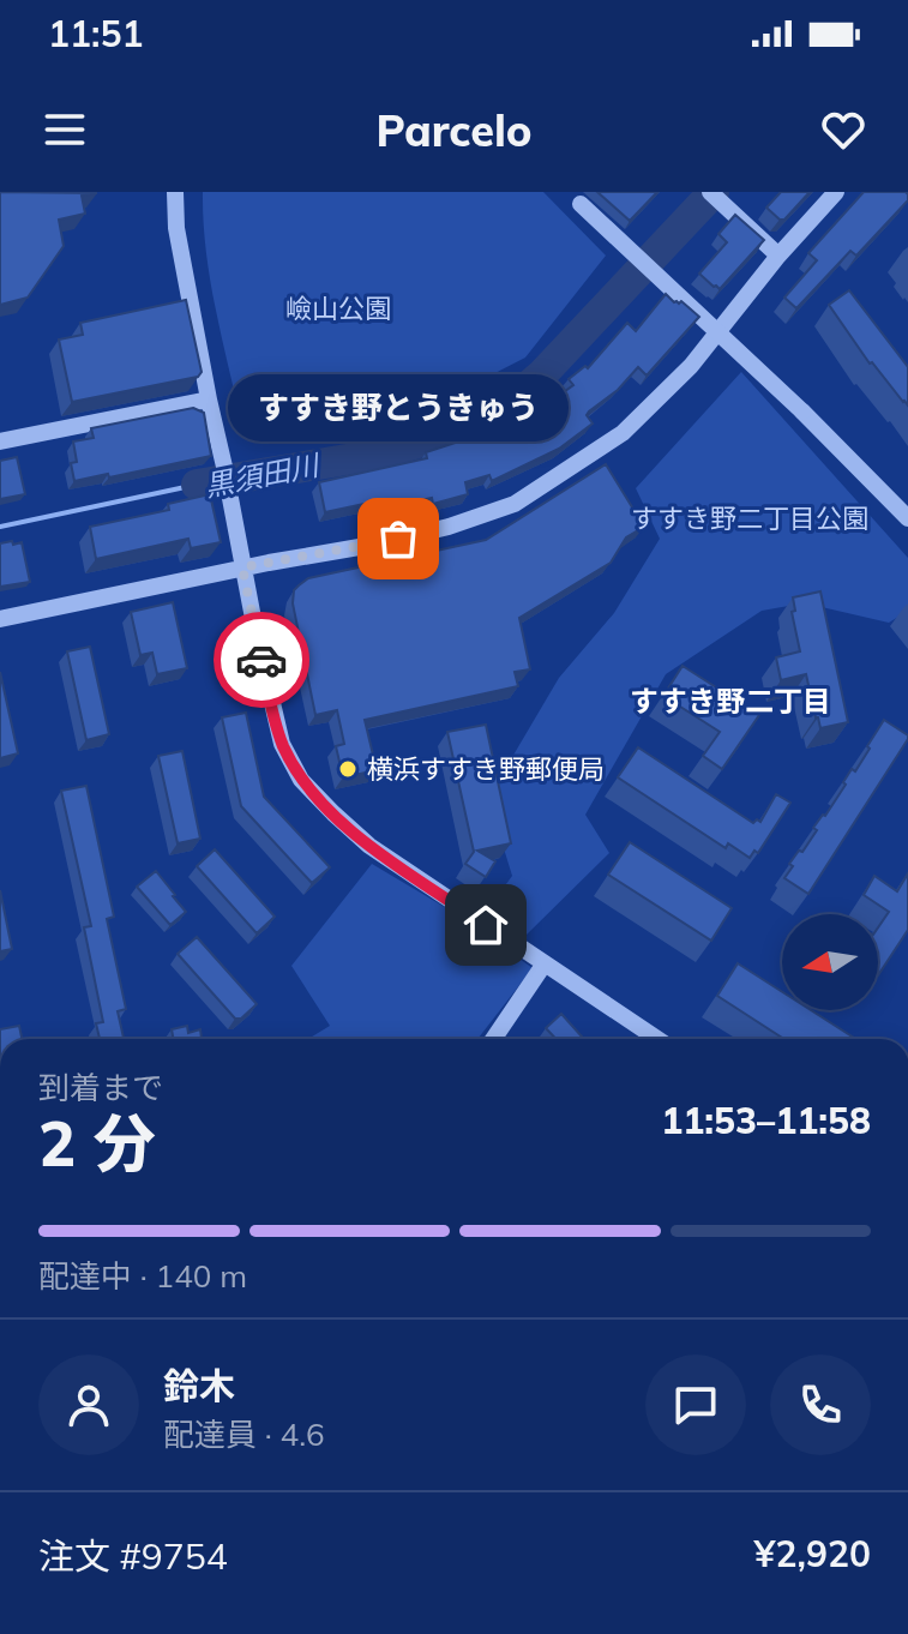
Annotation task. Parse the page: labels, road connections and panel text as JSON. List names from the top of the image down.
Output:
{
  "districts": ["すすき野二丁目"],
  "water": ["黒須田川"],
  "parks": ["嶮山公園", "すすき野二丁目公園"],
  "places": ["すすき野とうきゅう", "横浜すすき野郵便局"],
  "north": "left",
  "page": {
    "status": "11:51",
    "header": "Parcelo",
    "bubble": "すすき野とうきゅう",
    "heading": ["2 分", "到着まで", "11:53–11:58"],
    "panel": [
      "鈴木",
      "配達員 · 4.6",
      "注文 #9754",
      "¥2,920"
    ],
    "bar": "配達中 · 140 m"
  }
}
